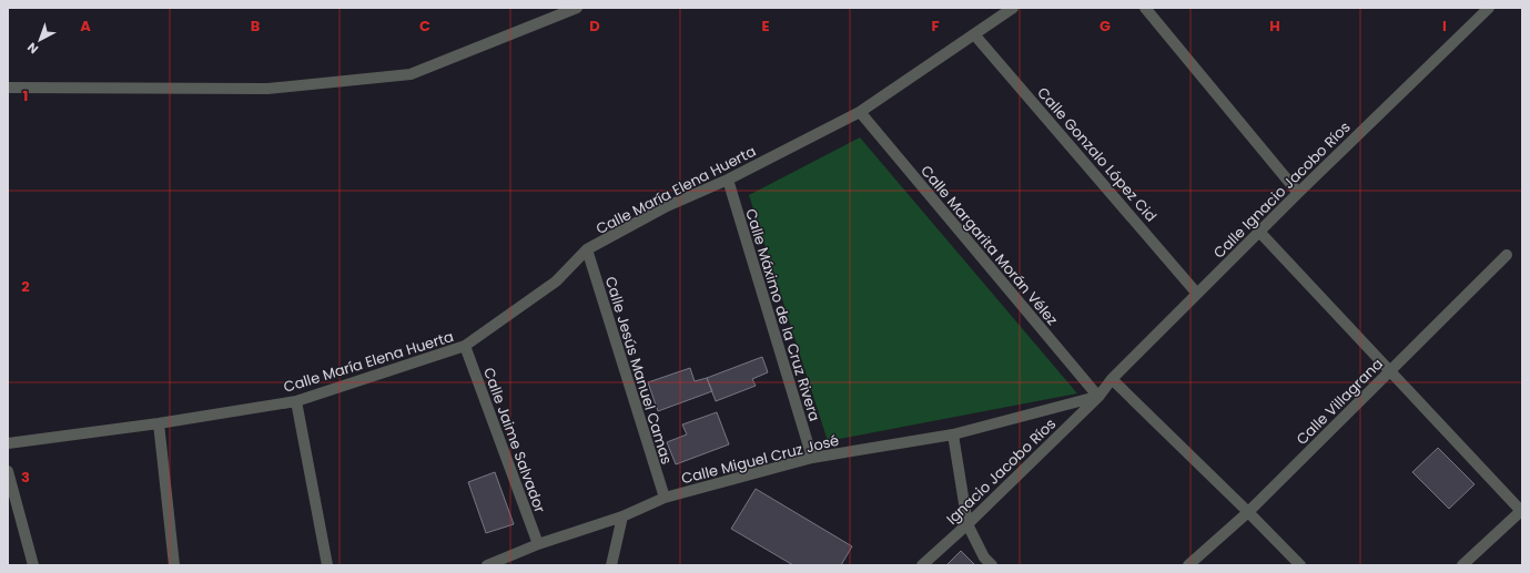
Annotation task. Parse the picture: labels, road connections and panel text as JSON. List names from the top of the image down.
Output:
{
  "streets": {
    "street": [
      "Calle Gonzalo López Cid",
      "Calle María Elena Huerta",
      "Calle Ignacio Jacobo Ríos",
      "Calle Margarita Morán Vélez",
      "Calle Máximo de la Cruz Rivera",
      "Calle Jesús Manuel Camas",
      "Calle Villagrana",
      "Calle Jaime Salvador",
      "Calle Miguel Cruz José",
      "Ignacio Jacobo Ríos"
    ]
  },
  "crossings": [
    ["Calle Gonzalo López Cid", "Calle María Elena Huerta"],
    ["Calle Gonzalo López Cid", "Calle Ignacio Jacobo Ríos"],
    ["Calle María Elena Huerta", "Calle Margarita Morán Vélez"],
    ["Calle María Elena Huerta", "Calle Máximo de la Cruz Rivera"],
    ["Calle María Elena Huerta", "Calle Jesús Manuel Camas"],
    ["Calle María Elena Huerta", "Calle Jaime Salvador"],
    ["Calle Ignacio Jacobo Ríos", "Calle Margarita Morán Vélez"],
    ["Calle Ignacio Jacobo Ríos", "Calle Miguel Cruz José"],
    ["Calle Ignacio Jacobo Ríos", "Ignacio Jacobo Ríos"],
    ["Calle Margarita Morán Vélez", "Calle Miguel Cruz José"],
    ["Calle Margarita Morán Vélez", "Ignacio Jacobo Ríos"],
    ["Calle Máximo de la Cruz Rivera", "Calle Miguel Cruz José"],
    ["Calle Jesús Manuel Camas", "Calle Miguel Cruz José"],
    ["Calle Jaime Salvador", "Calle Miguel Cruz José"],
    ["Calle Miguel Cruz José", "Ignacio Jacobo Ríos"]
  ],
  "north": "bottom left",
  "grid": {
    "columns": [
      "A",
      "B",
      "C",
      "D",
      "E",
      "F",
      "G",
      "H",
      "I"
    ],
    "rows": ["1", "2", "3"]
  }
}
